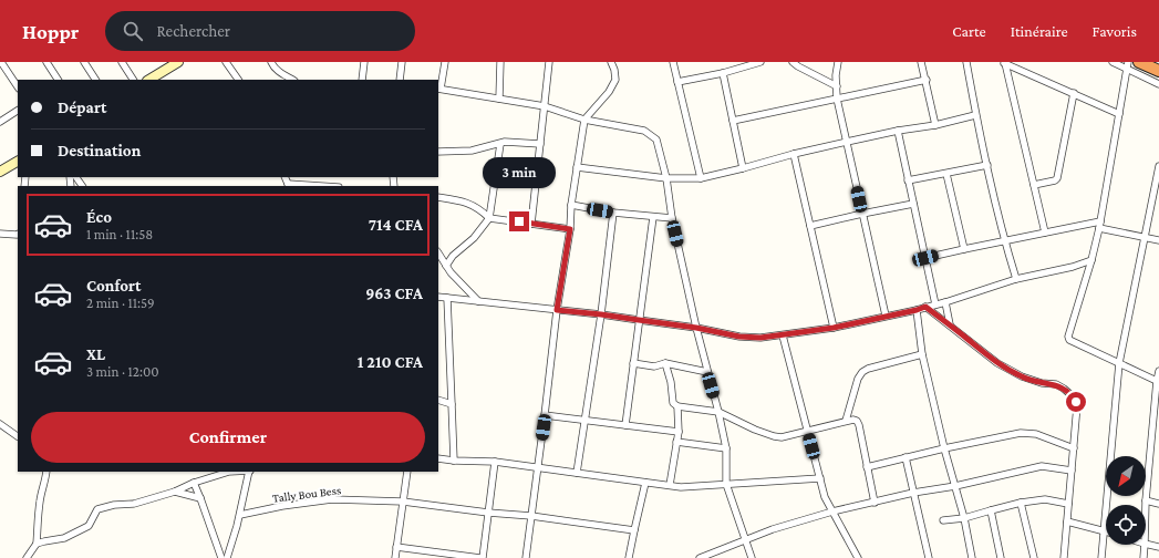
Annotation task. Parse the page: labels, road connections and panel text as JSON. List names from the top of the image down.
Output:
{
  "streets": {
    "street": ["Tally Bou Bess"]
  },
  "north": "bottom left",
  "page": {
    "header": "Hoppr",
    "search": "Rechercher",
    "nav": ["Carte", "Itinéraire", "Favoris"],
    "banner": ["Départ", "Destination"],
    "bubble": "3 min",
    "list": [
      {
        "name": "Éco",
        "note": "1 min · 11:58",
        "value": "714 CFA"
      },
      {
        "name": "Confort",
        "note": "2 min · 11:59",
        "value": "963 CFA"
      },
      {
        "name": "XL",
        "note": "3 min · 12:00",
        "value": "1 210 CFA"
      }
    ],
    "buttons": "Confirmer"
  }
}
